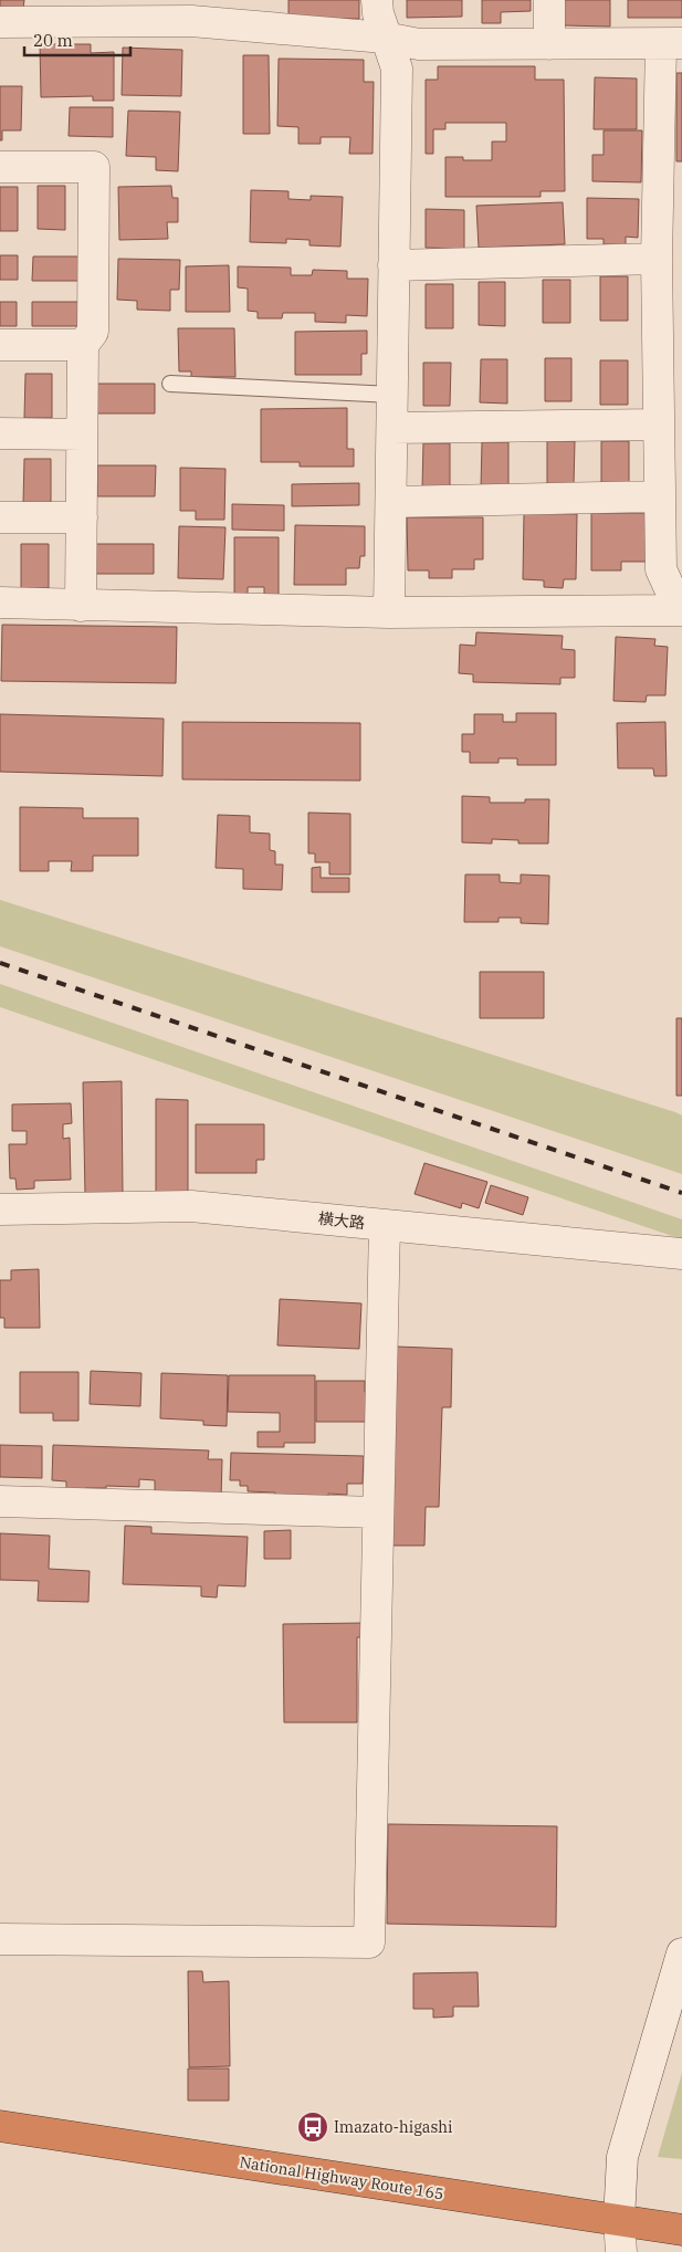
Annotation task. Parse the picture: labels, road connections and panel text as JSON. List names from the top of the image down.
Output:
{
  "streets": {
    "highway": ["National Highway Route 165"],
    "street": ["横大路"]
  },
  "places": {
    "bus stop": ["Imazato-higashi"]
  },
  "scale_bar": "20 m"
}
